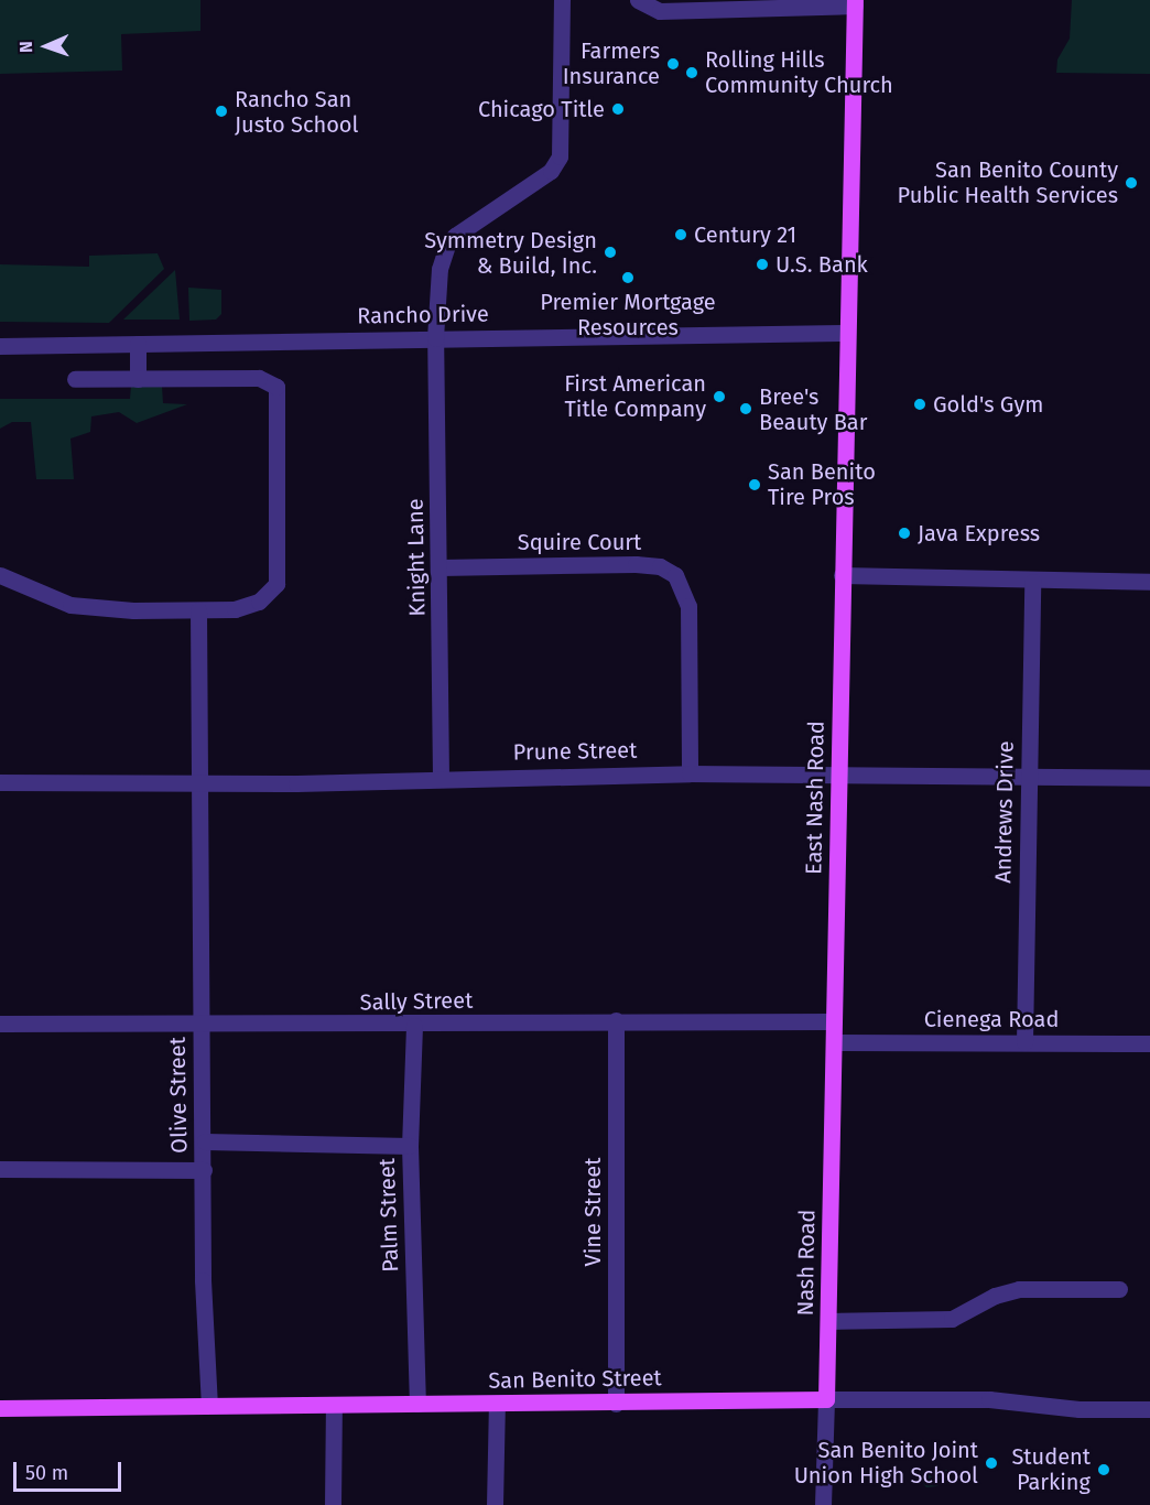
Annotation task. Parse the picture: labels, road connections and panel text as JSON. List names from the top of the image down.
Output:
{
  "streets": {
    "main road": ["East Nash Road", "Nash Road", "San Benito Street"],
    "street": [
      "Rancho Drive",
      "Squire Court",
      "Knight Lane",
      "Prune Street",
      "Andrews Drive",
      "Sally Street",
      "Cienega Road",
      "Olive Street",
      "Vine Street",
      "Palm Street"
    ]
  },
  "crossings": [
    ["Rancho Drive", "Knight Lane"],
    ["Rancho Drive", "East Nash Road"],
    ["Squire Court", "Knight Lane"],
    ["Squire Court", "Prune Street"],
    ["Knight Lane", "Prune Street"],
    ["Prune Street", "East Nash Road"],
    ["Prune Street", "Andrews Drive"],
    ["Prune Street", "Olive Street"],
    ["East Nash Road", "Sally Street"],
    ["East Nash Road", "Nash Road"],
    ["Andrews Drive", "Cienega Road"],
    ["Sally Street", "Olive Street"],
    ["Sally Street", "Vine Street"],
    ["Sally Street", "Palm Street"],
    ["Sally Street", "Nash Road"],
    ["Cienega Road", "Nash Road"],
    ["Olive Street", "San Benito Street"],
    ["Vine Street", "San Benito Street"],
    ["Palm Street", "San Benito Street"],
    ["Nash Road", "San Benito Street"]
  ],
  "places": [
    "Farmers Insurance",
    "Rolling Hills Community Church",
    "Chicago Title",
    "Rancho San Justo School",
    "San Benito County Public Health Services",
    "Century 21",
    "Symmetry Design & Build, Inc.",
    "U.S. Bank",
    "Premier Mortgage Resources",
    "First American Title Company",
    "Gold's Gym",
    "Bree's Beauty Bar",
    "San Benito Tire Pros",
    "Java Express",
    "San Benito Joint Union High School",
    "Student Parking"
  ],
  "scale_bar": "50 m",
  "north": "left"
}
